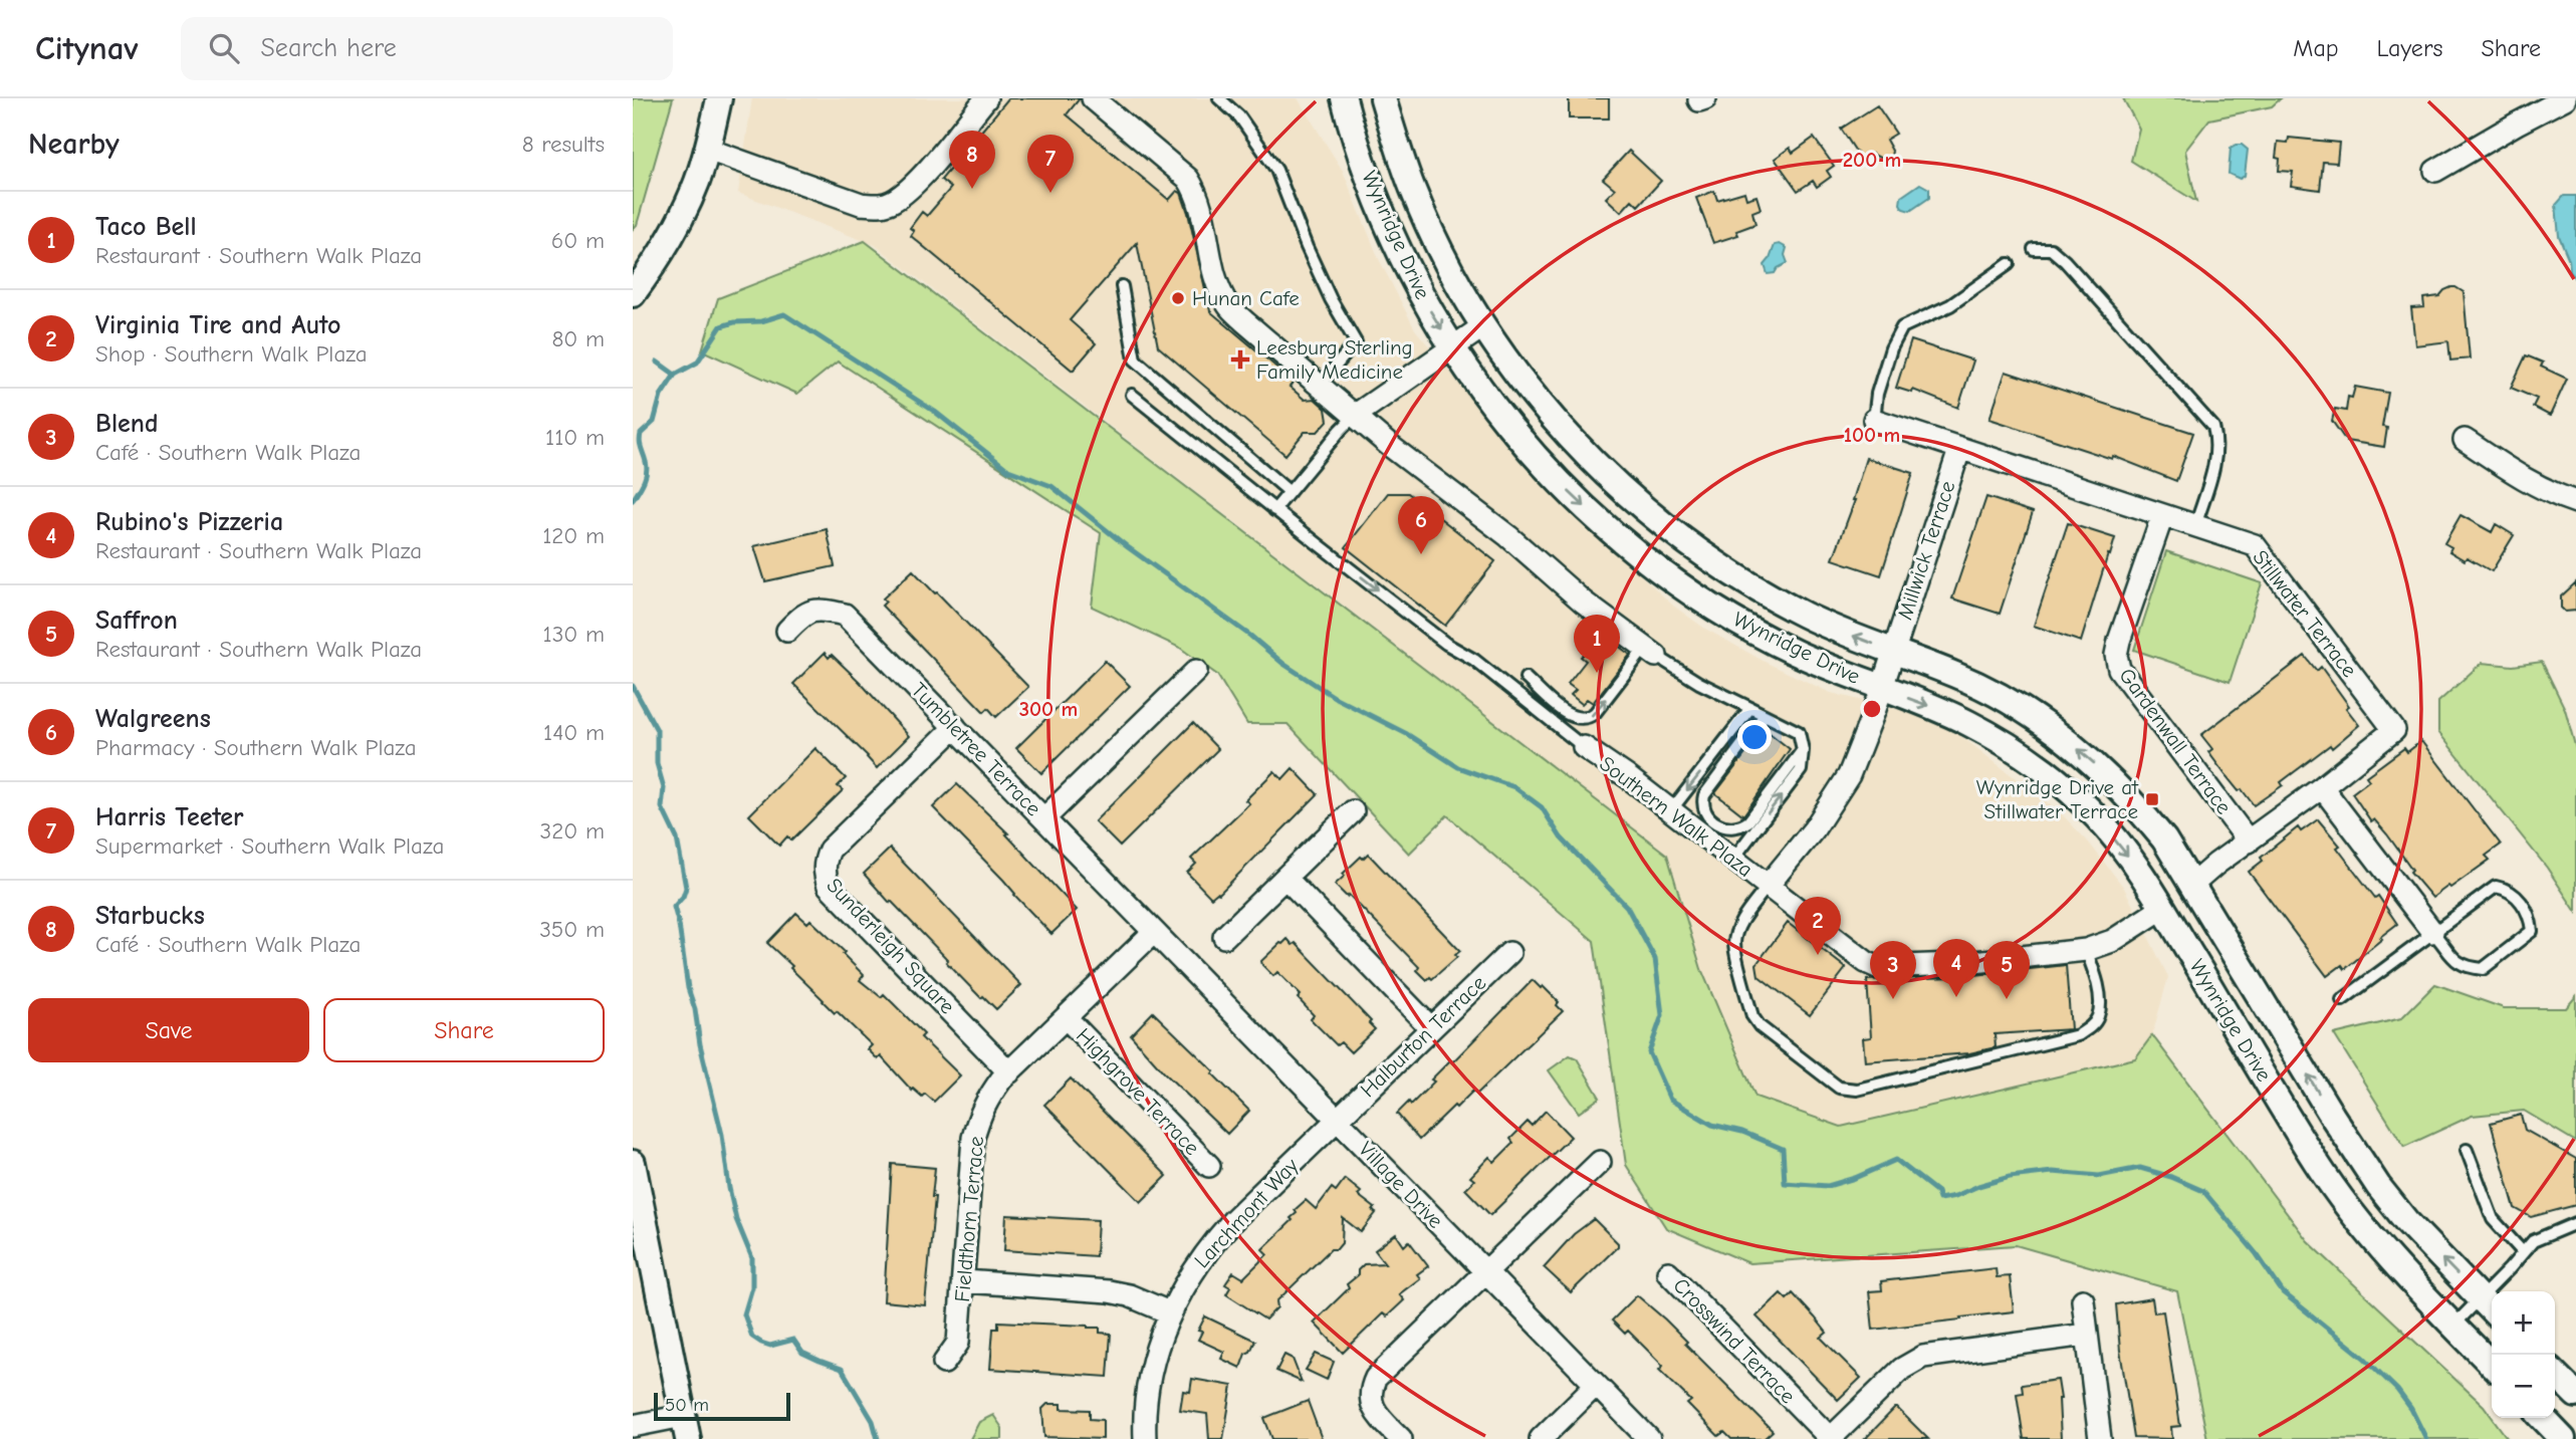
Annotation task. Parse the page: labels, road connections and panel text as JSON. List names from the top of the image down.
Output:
{
  "streets": {
    "street": [
      "Wynridge Drive",
      "Millwick Terrace",
      "Stillwater Terrace",
      "Gardenwall Terrace",
      "Tumbletree Terrace",
      "Southern Walk Plaza",
      "Sunderleigh Square",
      "Halburton Terrace",
      "Highgrove Terrace",
      "Village Drive",
      "Larchmont Way",
      "Fieldthorn Terrace",
      "Crosswind Terrace"
    ]
  },
  "crossings": [
    ["Wynridge Drive", "Millwick Terrace"],
    ["Wynridge Drive", "Stillwater Terrace"],
    ["Wynridge Drive", "Southern Walk Plaza"],
    ["Millwick Terrace", "Stillwater Terrace"],
    ["Millwick Terrace", "Southern Walk Plaza"],
    ["Stillwater Terrace", "Gardenwall Terrace"],
    ["Tumbletree Terrace", "Sunderleigh Square"],
    ["Tumbletree Terrace", "Village Drive"],
    ["Tumbletree Terrace", "Fieldthorn Terrace"],
    ["Sunderleigh Square", "Fieldthorn Terrace"],
    ["Halburton Terrace", "Village Drive"],
    ["Halburton Terrace", "Larchmont Way"],
    ["Highgrove Terrace", "Fieldthorn Terrace"],
    ["Village Drive", "Larchmont Way"],
    ["Village Drive", "Fieldthorn Terrace"]
  ],
  "places": {
    "other": ["Hunan Cafe"],
    "health": ["Leesburg Sterling Family Medicine"],
    "transit": ["Wynridge Drive at Stillwater Terrace"]
  },
  "scale_bar": "50 m",
  "page": {
    "header": "Citynav",
    "search": "Search here",
    "nav": ["Map", "Layers", "Share"],
    "heading": ["Nearby", "8 results"],
    "pins": [
      "8",
      "7",
      "6",
      "1",
      "2",
      "4",
      "3",
      "5"
    ],
    "list": [
      {
        "mark": "1",
        "name": "Taco Bell",
        "note": "Restaurant · Southern Walk Plaza",
        "value": "60 m"
      },
      {
        "mark": "2",
        "name": "Virginia Tire and Auto",
        "note": "Shop · Southern Walk Plaza",
        "value": "80 m"
      },
      {
        "mark": "3",
        "name": "Blend",
        "note": "Café · Southern Walk Plaza",
        "value": "110 m"
      },
      {
        "mark": "4",
        "name": "Rubino's Pizzeria",
        "note": "Restaurant · Southern Walk Plaza",
        "value": "120 m"
      },
      {
        "mark": "5",
        "name": "Saffron",
        "note": "Restaurant · Southern Walk Plaza",
        "value": "130 m"
      },
      {
        "mark": "6",
        "name": "Walgreens",
        "note": "Pharmacy · Southern Walk Plaza",
        "value": "140 m"
      },
      {
        "mark": "7",
        "name": "Harris Teeter",
        "note": "Supermarket · Southern Walk Plaza",
        "value": "320 m"
      },
      {
        "mark": "8",
        "name": "Starbucks",
        "note": "Café · Southern Walk Plaza",
        "value": "350 m"
      }
    ],
    "buttons": ["Save", "Share"],
    "map_buttons": ["+", "−"],
    "scale": "50 m"
  },
  "rings": ["200 m", "100 m", "300 m"]
}
